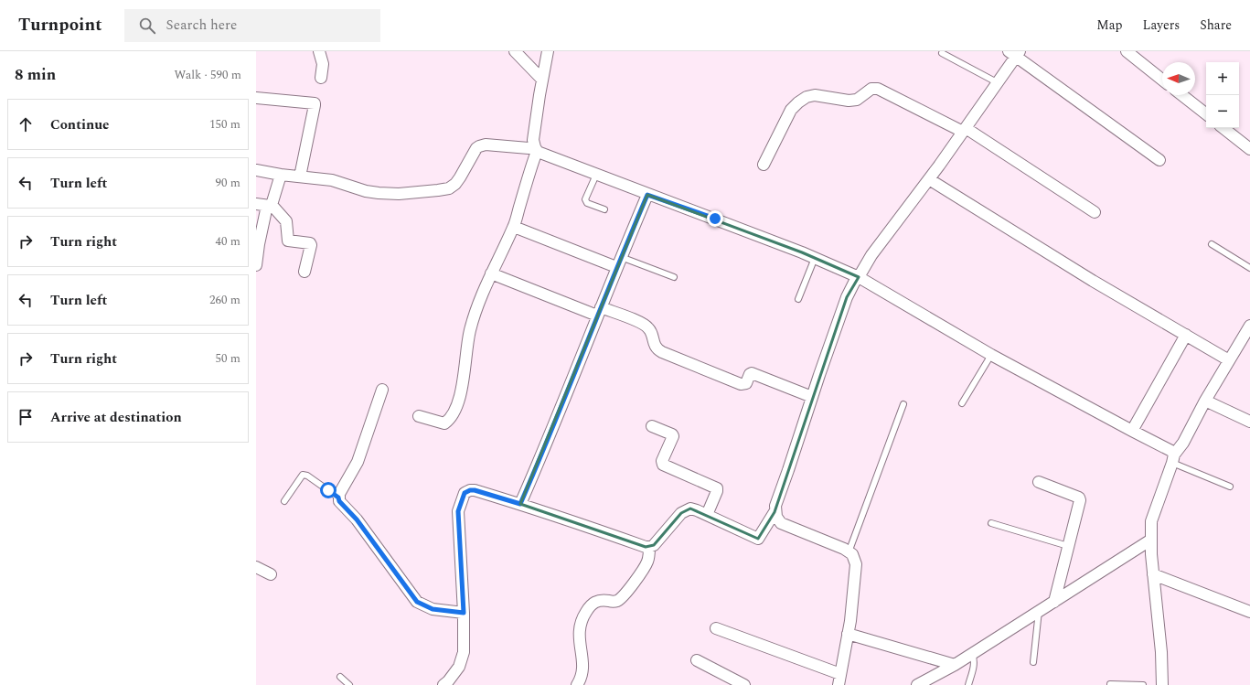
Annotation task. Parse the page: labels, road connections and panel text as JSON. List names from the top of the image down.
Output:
{
  "north": "left",
  "page": {
    "header": "Turnpoint",
    "search": "Search here",
    "nav": ["Map", "Layers", "Share"],
    "heading": ["8 min", "Walk · 590 m"],
    "map_buttons": ["+", "−"],
    "list": [
      ["Continue", "150 m"],
      ["Turn left", "90 m"],
      ["Turn right", "40 m"],
      ["Turn left", "260 m"],
      ["Turn right", "50 m"],
      "Arrive at destination"
    ]
  }
}
